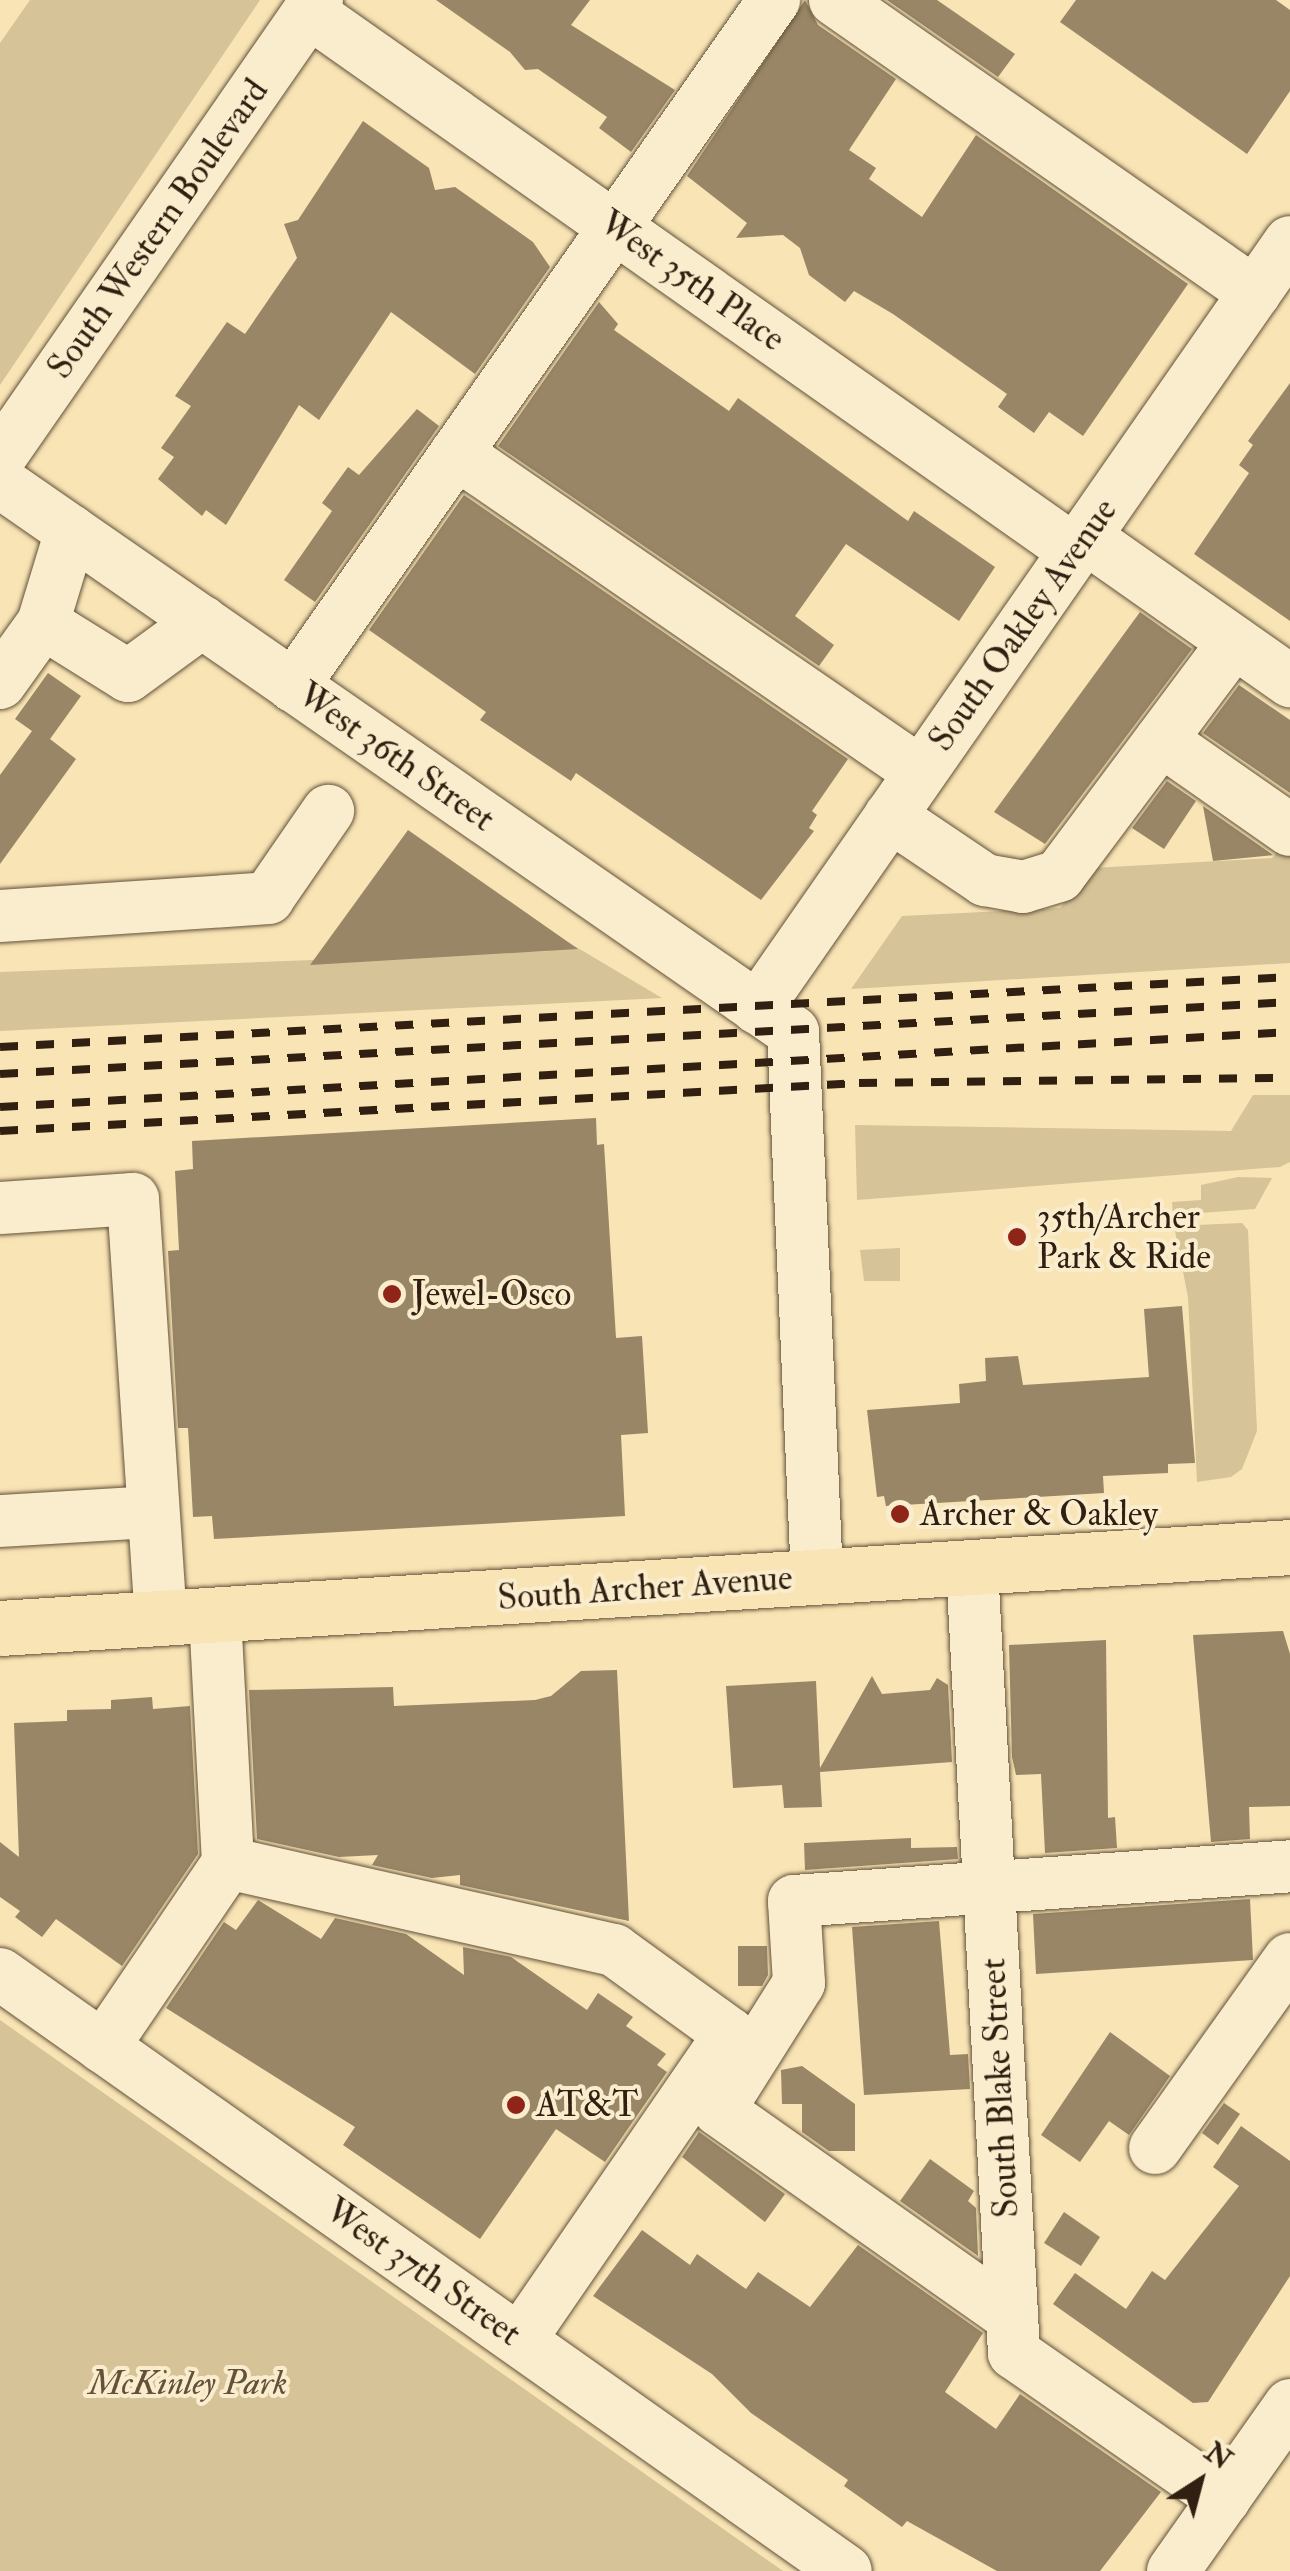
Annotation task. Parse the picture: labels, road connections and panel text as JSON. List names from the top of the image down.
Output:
{
  "streets": {
    "main road": ["South Archer Avenue"],
    "street": [
      "South Western Boulevard",
      "West 35th Place",
      "South Oakley Avenue",
      "West 36th Street",
      "South Blake Street",
      "West 37th Street"
    ]
  },
  "crossings": [
    ["South Western Boulevard", "West 35th Place"],
    ["West 35th Place", "South Oakley Avenue"],
    ["South Oakley Avenue", "West 36th Street"],
    ["South Archer Avenue", "South Blake Street"]
  ],
  "parks": ["McKinley Park"],
  "places": [
    "35th/Archer Park & Ride",
    "Jewel-Osco",
    "Archer & Oakley",
    "AT&T"
  ],
  "north": "top right"
}
